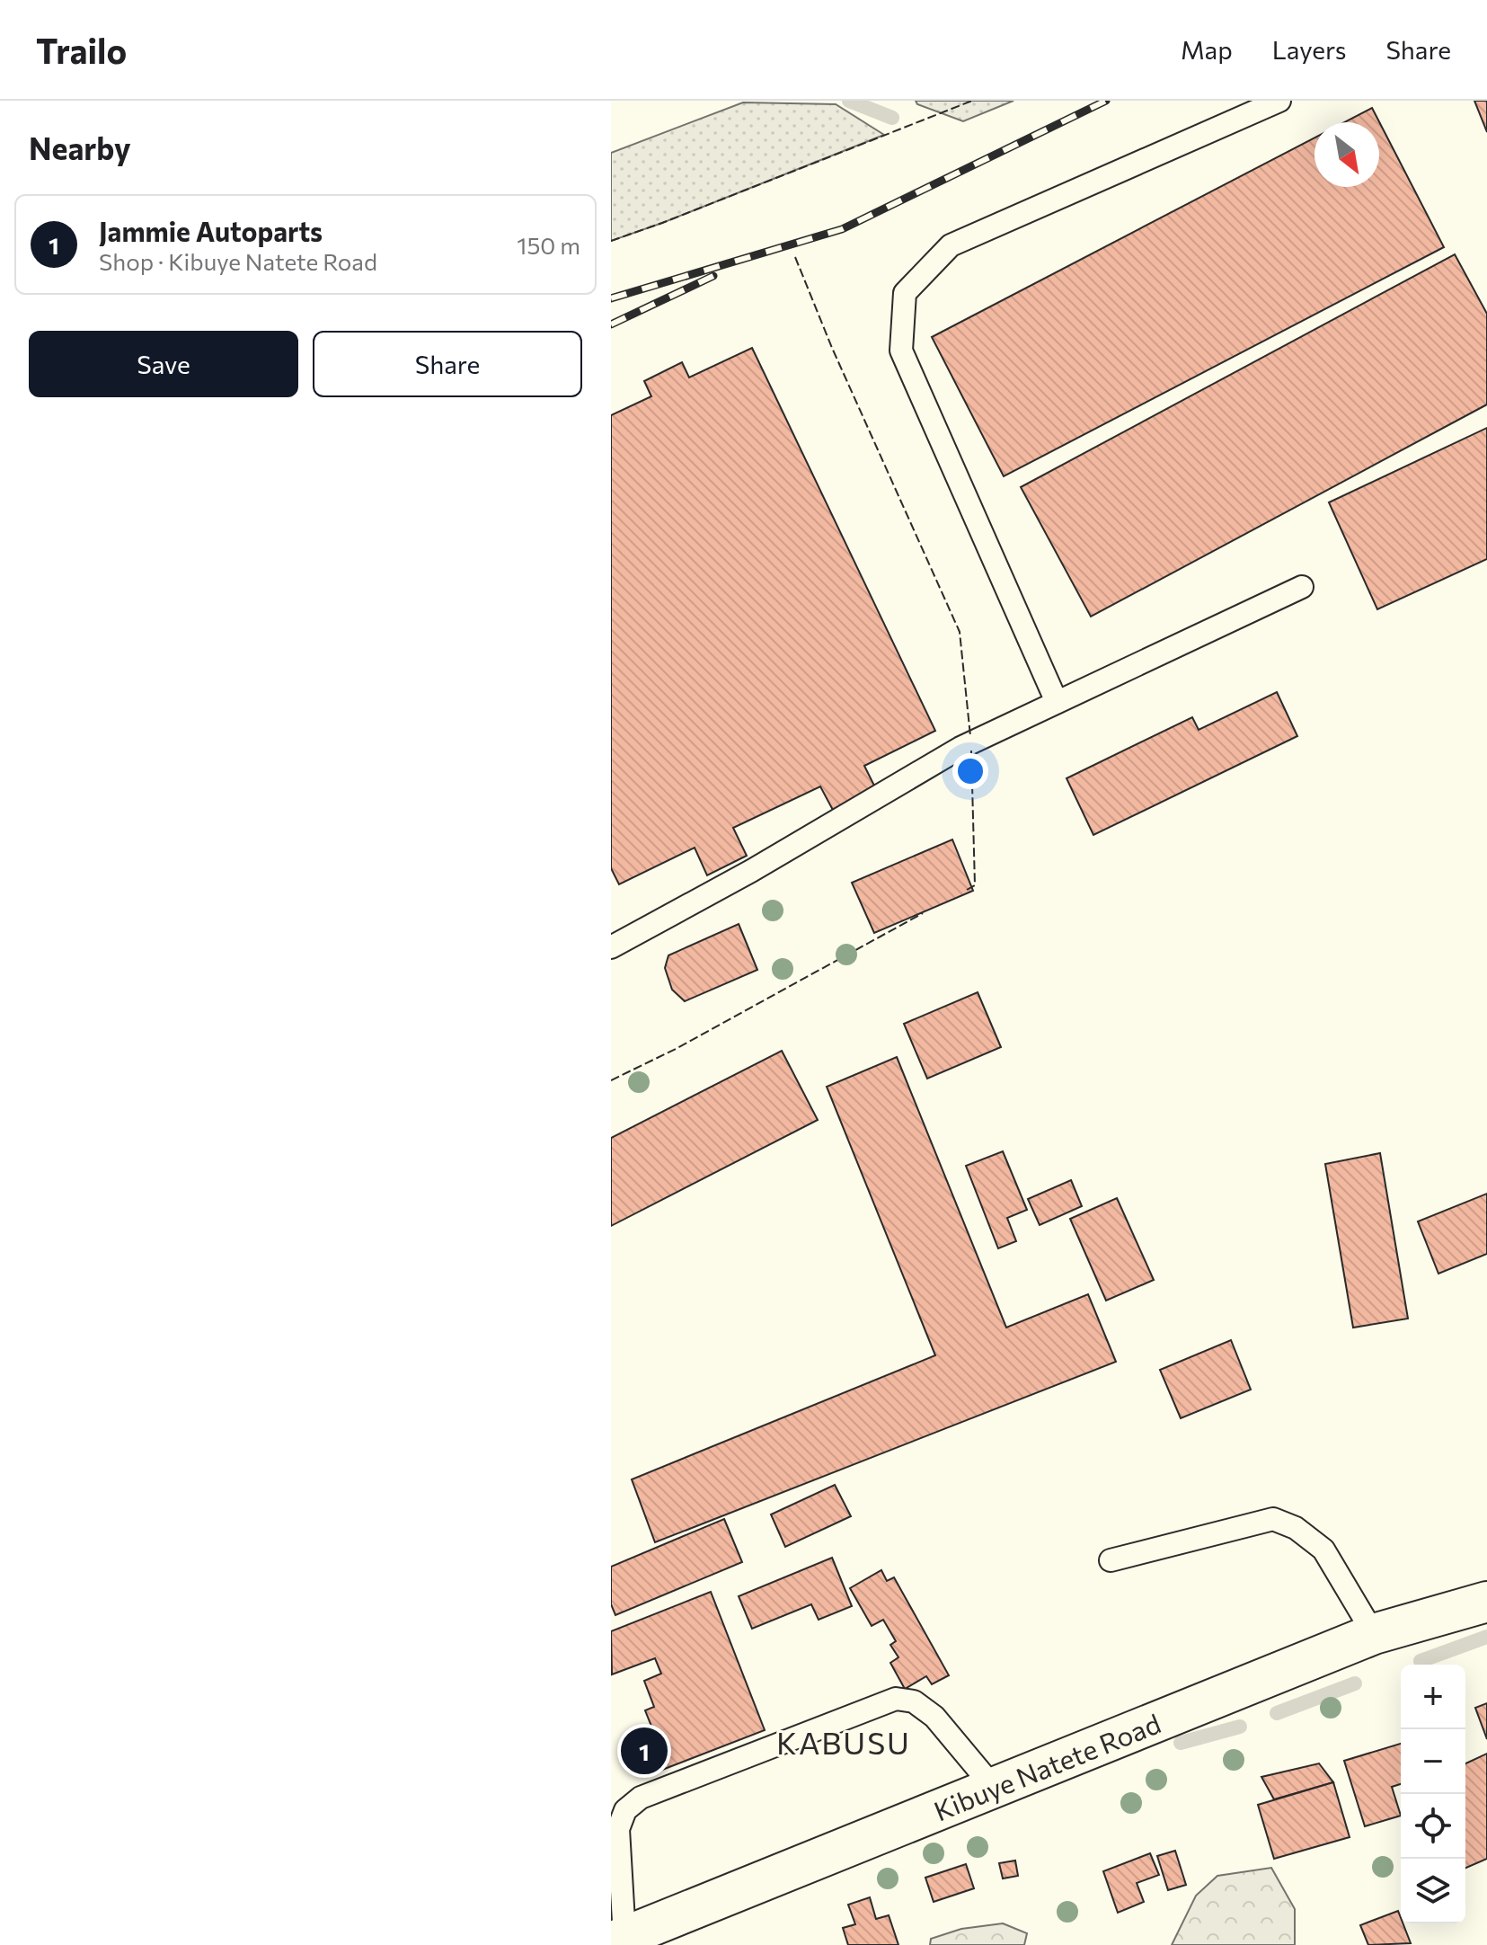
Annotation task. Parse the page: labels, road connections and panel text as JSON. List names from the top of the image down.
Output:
{
  "streets": {
    "main road": ["Kibuye Natete Road"]
  },
  "districts": ["KABUSU"],
  "north": "bottom right",
  "page": {
    "header": "Trailo",
    "nav": ["Map", "Layers", "Share"],
    "heading": "Nearby",
    "list": [
      {
        "mark": "1",
        "name": "Jammie Autoparts",
        "note": "Shop · Kibuye Natete Road",
        "value": "150 m"
      }
    ],
    "buttons": ["Save", "Share"],
    "map_buttons": ["+", "−"],
    "pins": "1"
  }
}
